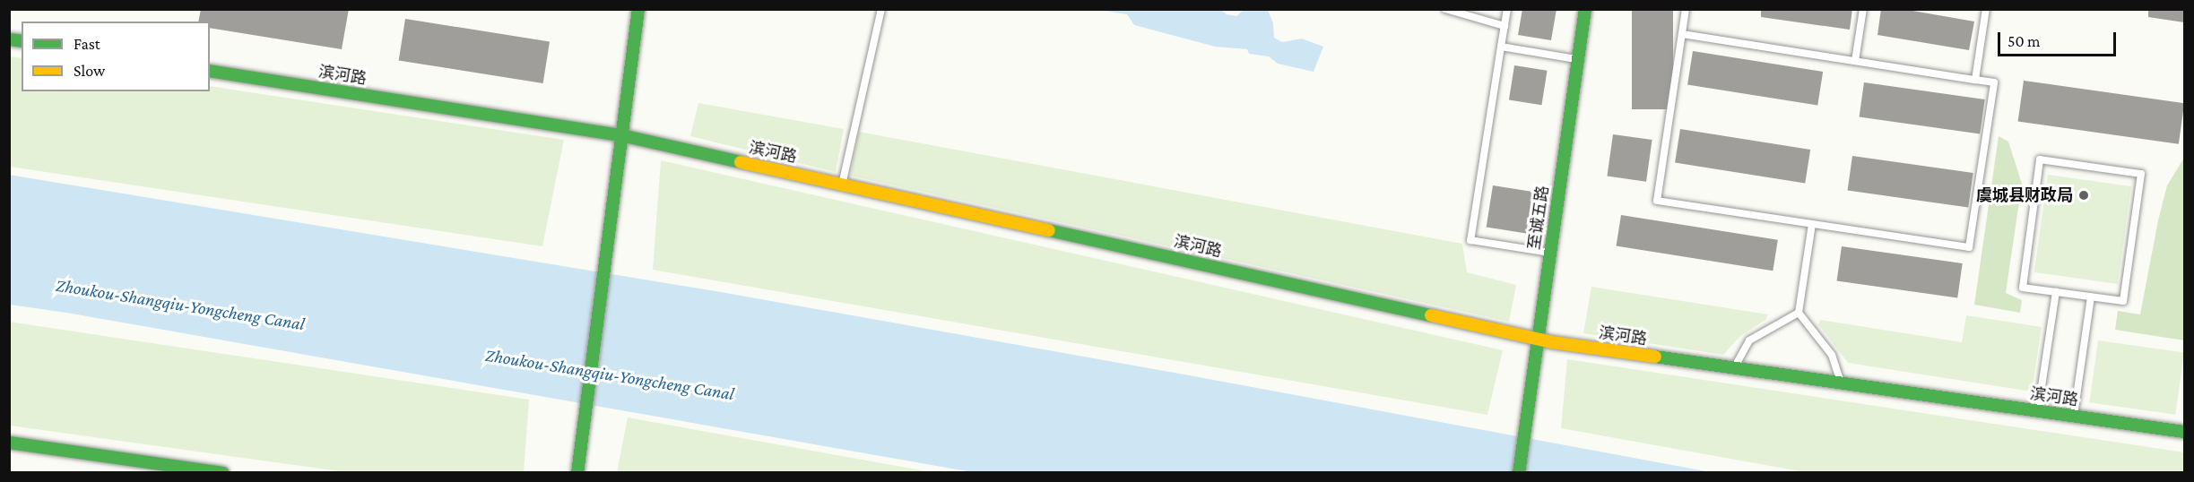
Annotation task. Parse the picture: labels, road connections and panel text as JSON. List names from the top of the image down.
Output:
{
  "streets": {
    "street": ["滨河路", "至诚五路"]
  },
  "crossings": [
    ["滨河路", "至诚五路"]
  ],
  "water": ["Zhoukou-Shangqiu-Yongcheng Canal"],
  "places": ["虞城县财政局"],
  "legend": ["Fast", "Slow"],
  "scale_bar": "50 m"
}
